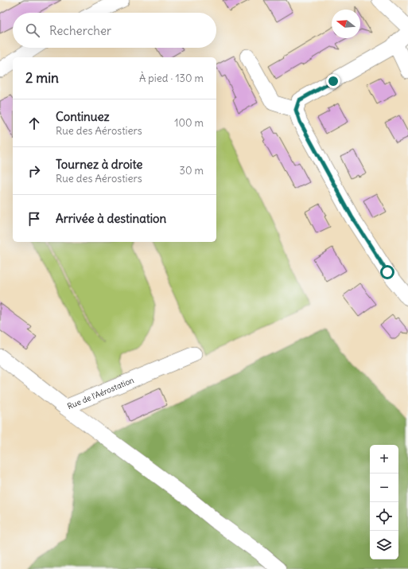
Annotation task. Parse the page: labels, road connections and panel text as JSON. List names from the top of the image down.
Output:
{
  "streets": {
    "street": ["Rue de l'Aérostation"]
  },
  "north": "left",
  "page": {
    "search": "Rechercher",
    "heading": ["2 min", "À pied · 130 m"],
    "list": [
      ["Continuez", "Rue des Aérostiers", "100 m"],
      ["Tournez à droite", "Rue des Aérostiers", "30 m"],
      "Arrivée à destination"
    ],
    "map_buttons": ["+", "−"]
  }
}
